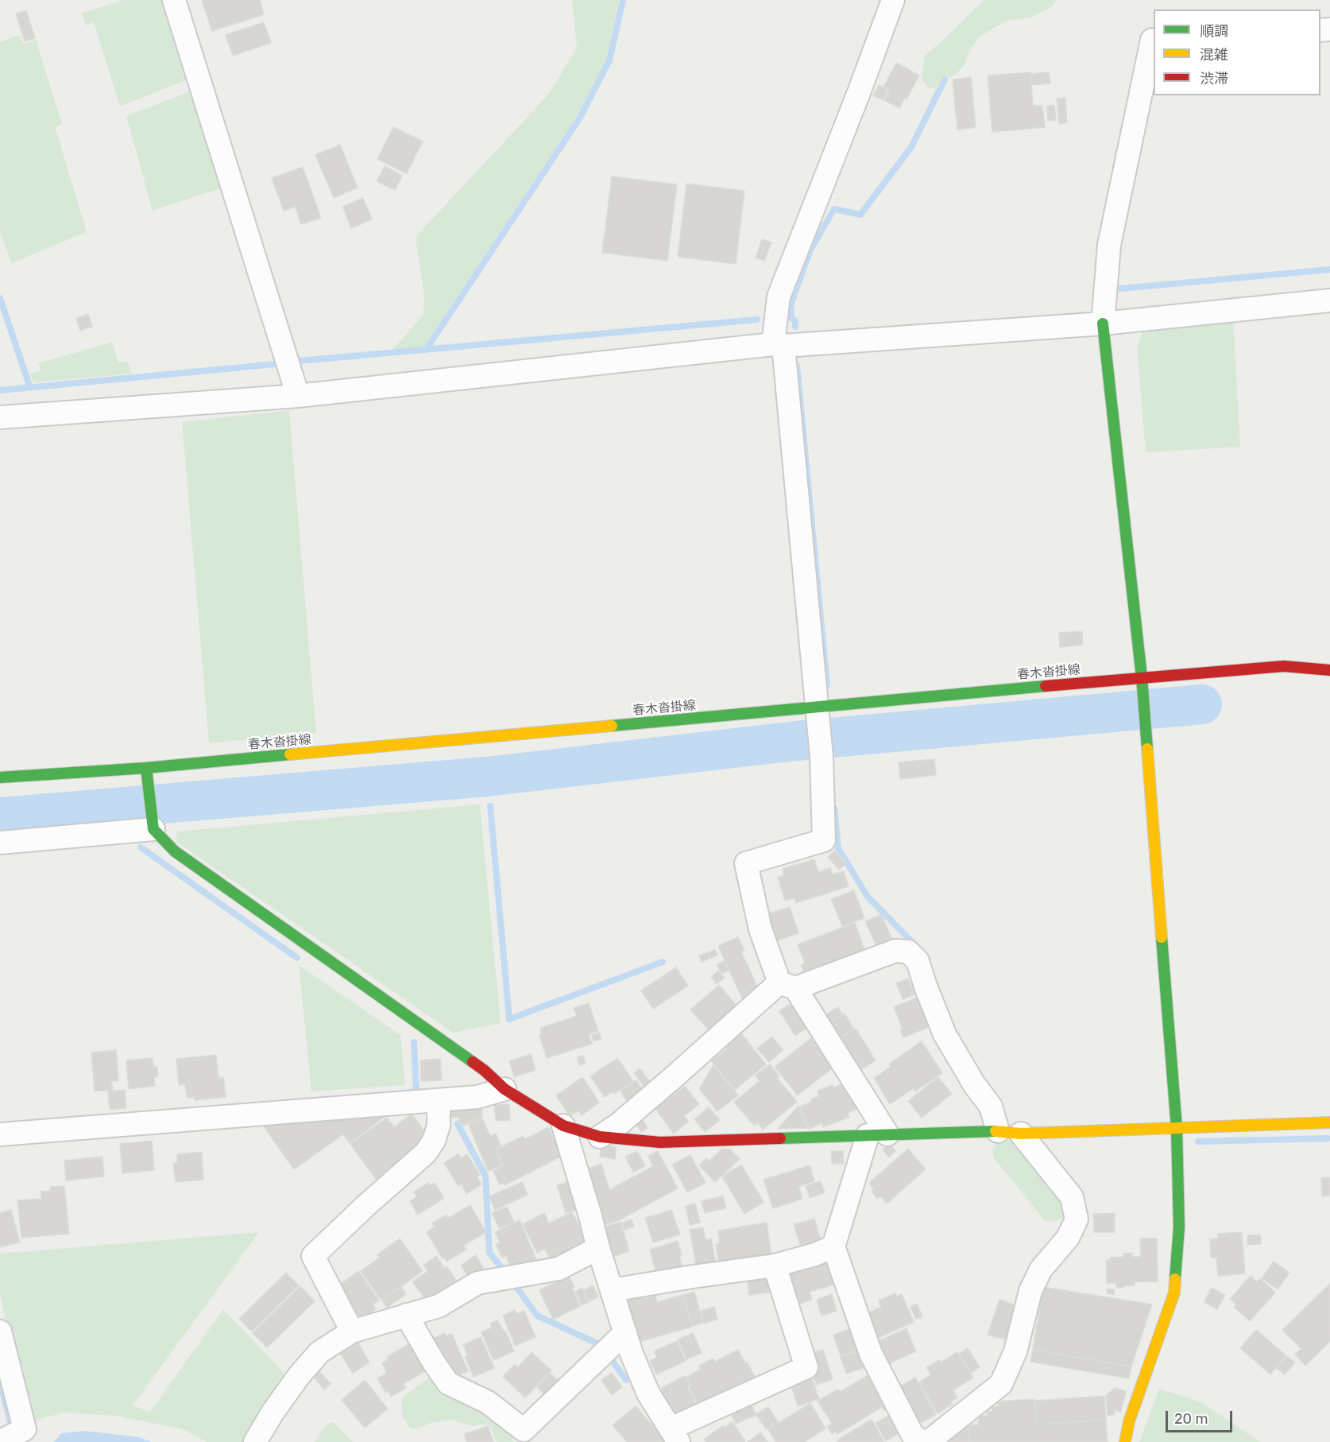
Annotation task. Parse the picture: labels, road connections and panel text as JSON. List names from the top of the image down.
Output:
{
  "streets": {
    "street": ["春木沓掛線"]
  },
  "legend": ["順調", "混雑", "渋滞"],
  "scale_bar": "20 m"
}
